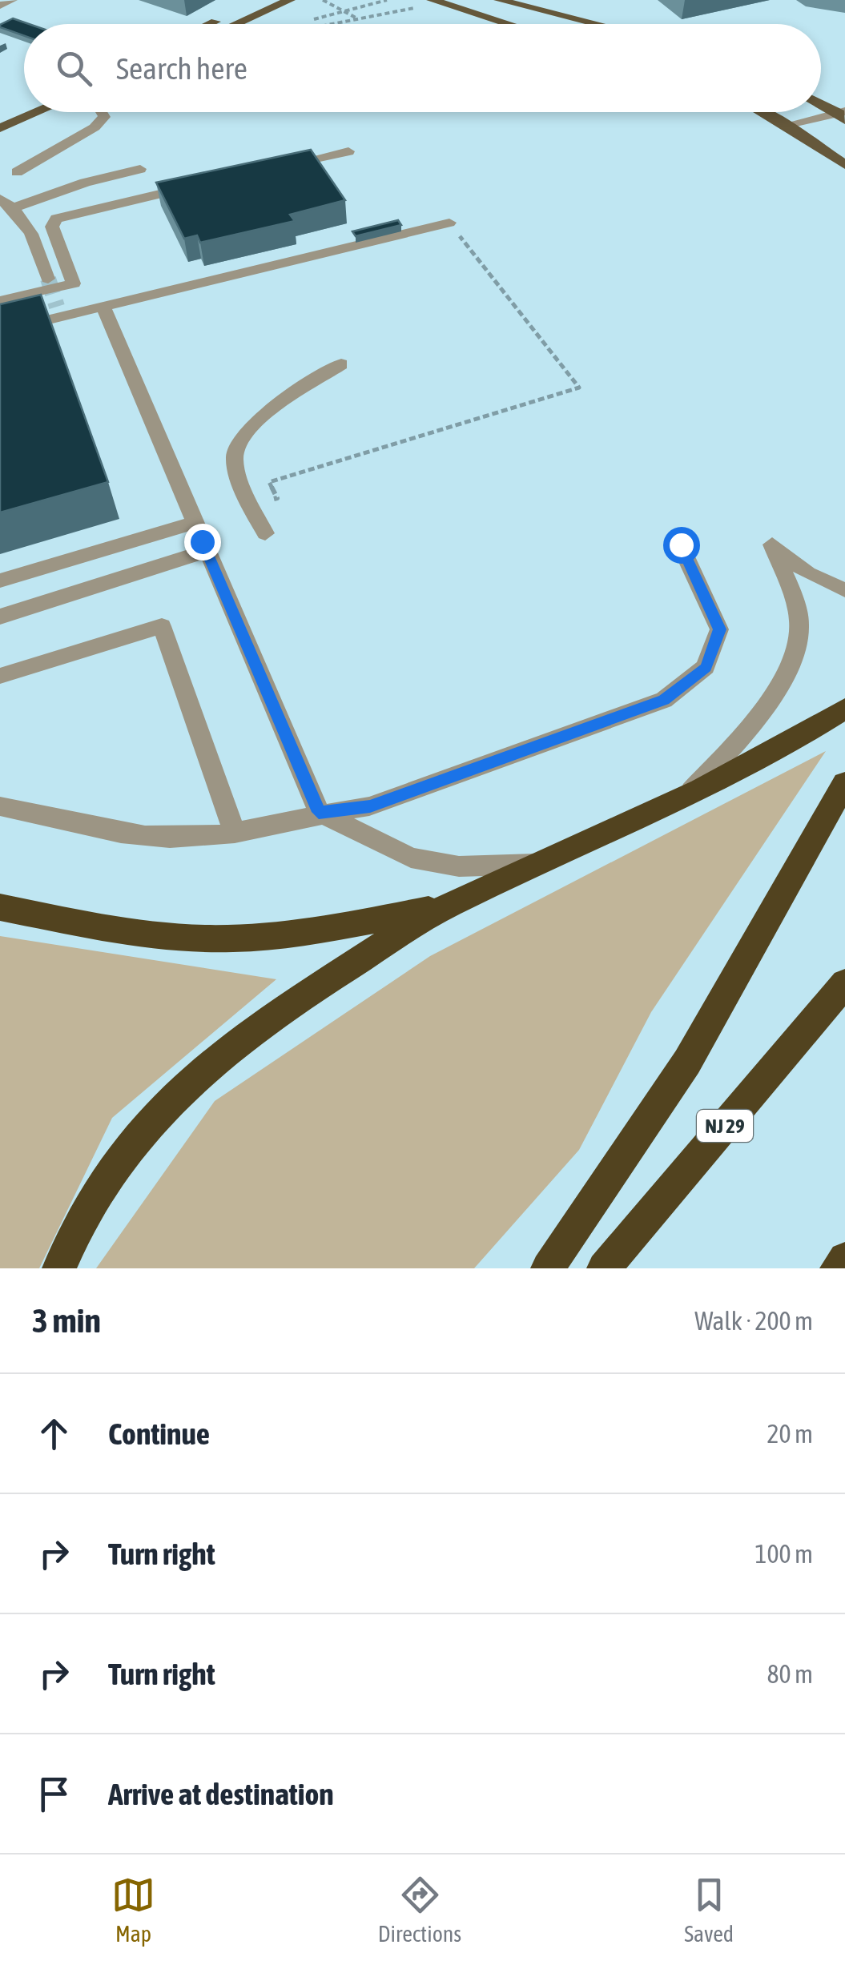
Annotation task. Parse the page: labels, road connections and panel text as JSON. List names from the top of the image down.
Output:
{
  "streets": {
    "highway": ["NJ 29"]
  },
  "page": {
    "search": "Search here",
    "heading": ["3 min", "Walk · 200 m"],
    "list": [
      ["Continue", "20 m"],
      ["Turn right", "100 m"],
      ["Turn right", "80 m"],
      "Arrive at destination"
    ],
    "nav": ["Map", "Directions", "Saved"]
  }
}
